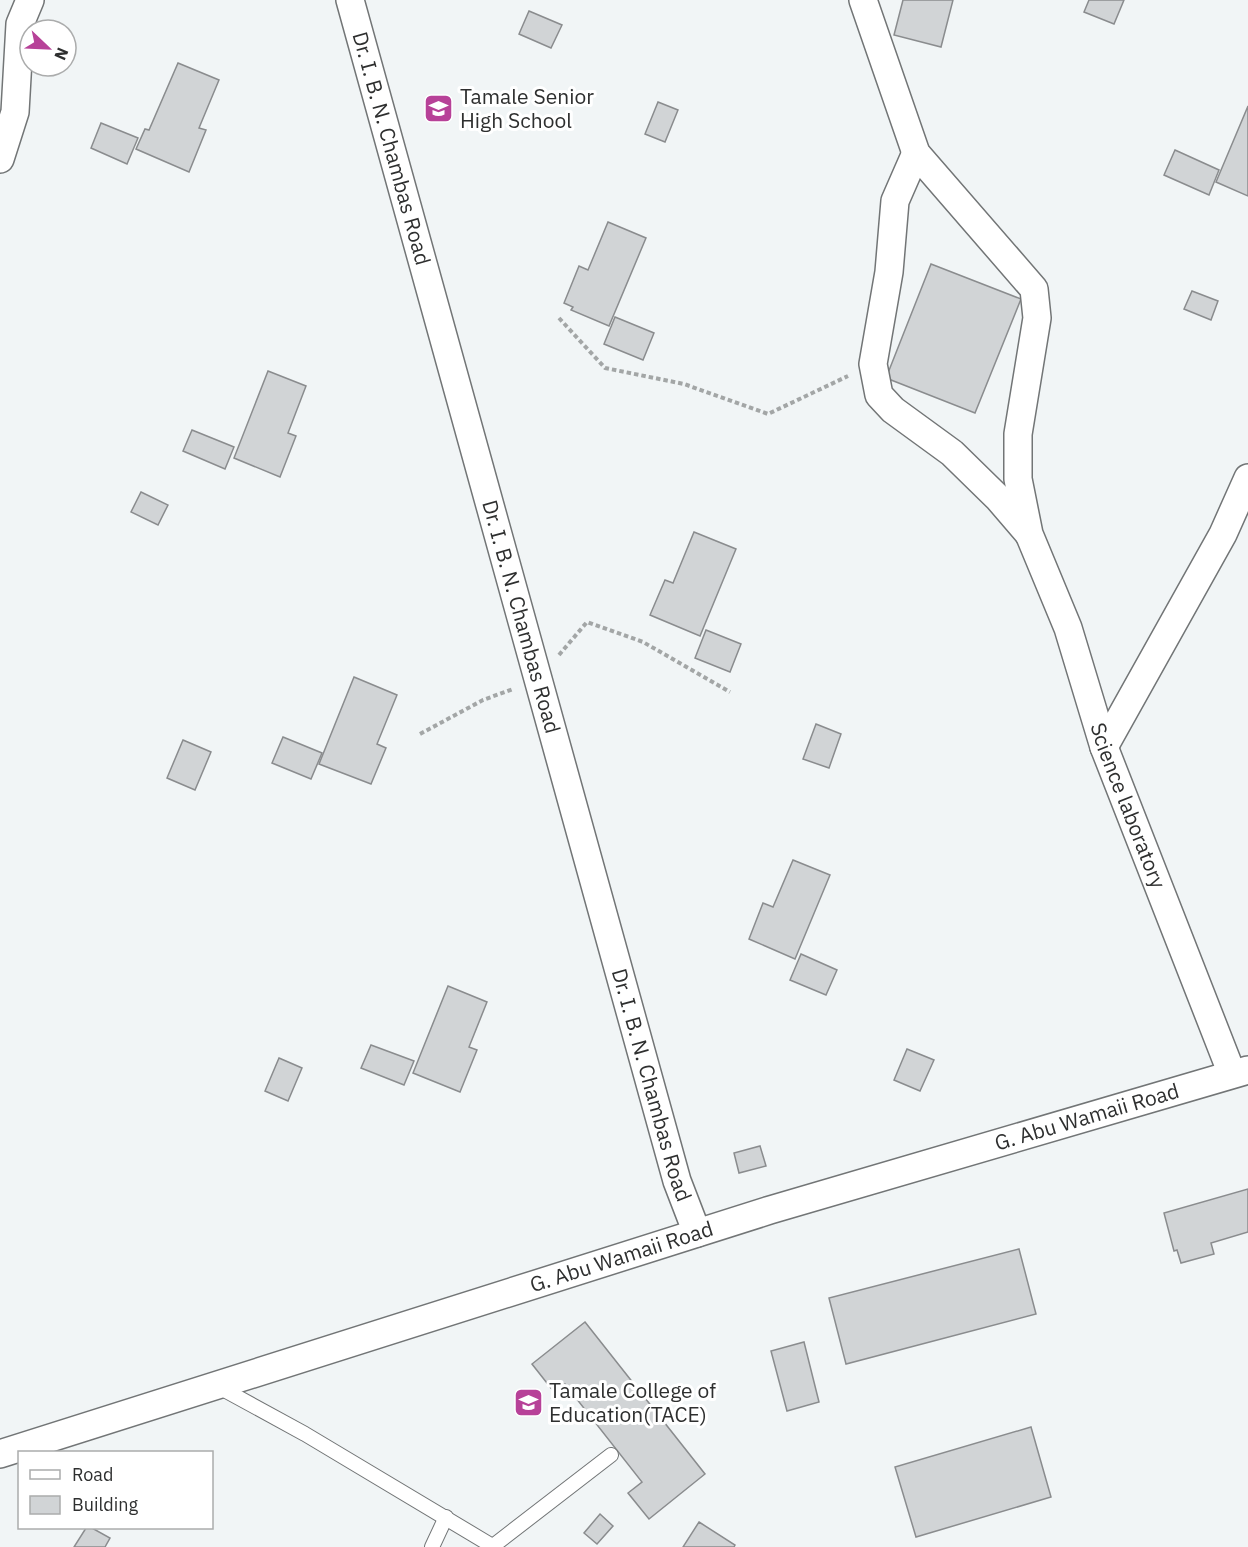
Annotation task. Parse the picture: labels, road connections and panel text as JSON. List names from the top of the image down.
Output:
{
  "streets": {
    "street": ["Dr. I. B. N. Chambas Road", "Science laboratory", "G. Abu Wamaii Road"]
  },
  "crossings": [
    ["Dr. I. B. N. Chambas Road", "G. Abu Wamaii Road"],
    ["Science laboratory", "G. Abu Wamaii Road"]
  ],
  "places": {
    "school or university": ["Tamale Senior High School", "Tamale College of Education(TACE)"]
  },
  "legend": ["Road", "Building"],
  "north": "bottom right"
}
